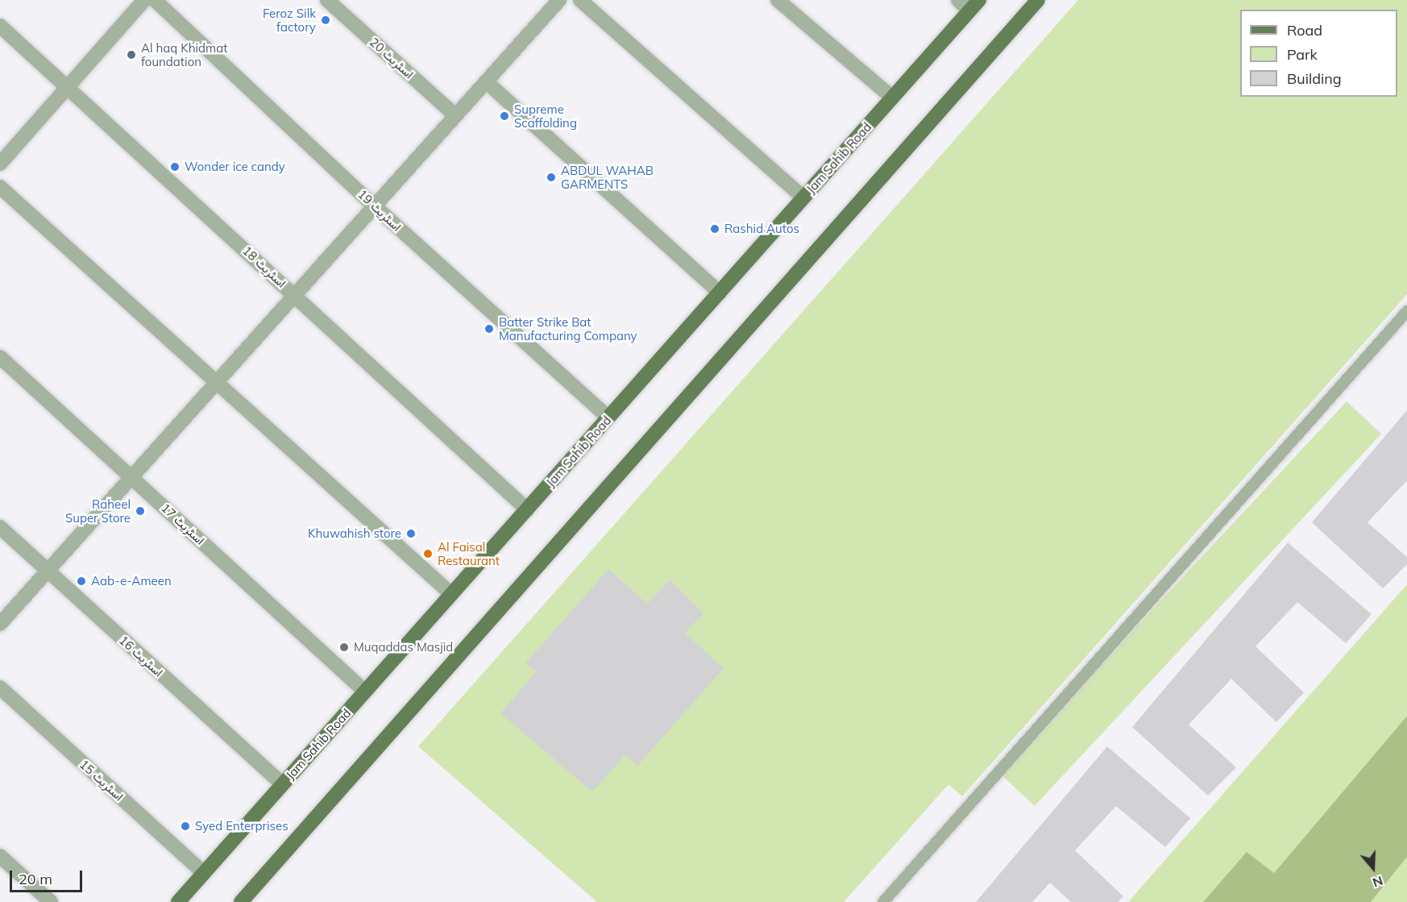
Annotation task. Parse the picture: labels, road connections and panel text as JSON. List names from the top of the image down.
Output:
{
  "streets": {
    "main road": ["Jam Sahib Road"],
    "street": [
      "اسٹریٹ 20",
      "اسٹریٹ 19",
      "اسٹریٹ 18",
      "اسٹریٹ 17",
      "اسٹریٹ 16",
      "اسٹریٹ 15"
    ]
  },
  "crossings": [
    ["Jam Sahib Road", "اسٹریٹ 19"],
    ["Jam Sahib Road", "اسٹریٹ 18"],
    ["Jam Sahib Road", "اسٹریٹ 17"],
    ["Jam Sahib Road", "اسٹریٹ 16"],
    ["Jam Sahib Road", "اسٹریٹ 15"]
  ],
  "places": [
    "Feroz Silk factory",
    "Al haq Khidmat foundation",
    "Supreme Scaffolding",
    "Wonder ice candy",
    "ABDUL WAHAB GARMENTS",
    "Rashid Autos",
    "Batter Strike Bat Manufacturing Company",
    "Raheel Super Store",
    "Khuwahish store",
    "Al Faisal Restaurant",
    "Aab-e-Ameen",
    "Muqaddas Masjid",
    "Syed Enterprises"
  ],
  "legend": ["Road", "Park", "Building"],
  "scale_bar": "20 m",
  "north": "bottom"
}
